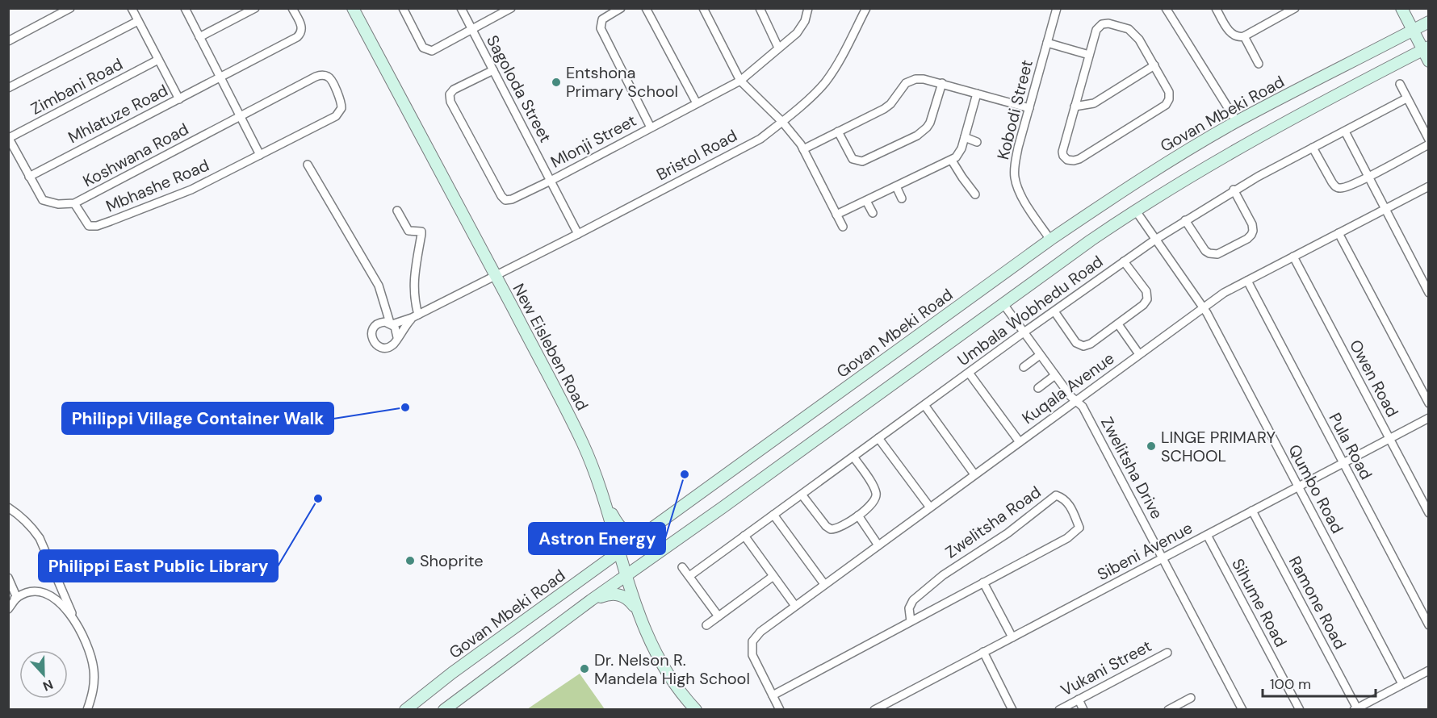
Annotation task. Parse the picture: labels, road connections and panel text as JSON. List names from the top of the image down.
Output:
{
  "streets": {
    "main road": ["Govan Mbeki Road", "New Eisleben Road"],
    "street": [
      "Zimbani Road",
      "Sagoloda Street",
      "Kobodi Street",
      "Mhlatuze Road",
      "Mlonji Street",
      "Koshwana Road",
      "Bristol Road",
      "Mbhashe Road",
      "Umbala Wobhedu Road",
      "Owen Road",
      "Kuqala Avenue",
      "Pula Road",
      "Zwelitsha Drive",
      "Qumbo Road",
      "Zwelitsha Road",
      "Sibeni Avenue",
      "Sihume Road",
      "Ramone Road",
      "Vukani Street"
    ]
  },
  "crossings": [
    ["Sagoloda Street", "Mlonji Street"],
    ["Sagoloda Street", "Bristol Road"],
    ["Kobodi Street", "Govan Mbeki Road"],
    ["Mhlatuze Road", "Koshwana Road"],
    ["Govan Mbeki Road", "New Eisleben Road"],
    ["Koshwana Road", "Mbhashe Road"],
    ["Bristol Road", "New Eisleben Road"],
    ["Umbala Wobhedu Road", "Zwelitsha Drive"],
    ["Umbala Wobhedu Road", "Qumbo Road"],
    ["Owen Road", "Kuqala Avenue"],
    ["Owen Road", "Sibeni Avenue"],
    ["Kuqala Avenue", "Pula Road"],
    ["Kuqala Avenue", "Zwelitsha Drive"],
    ["Kuqala Avenue", "Qumbo Road"],
    ["Kuqala Avenue", "Zwelitsha Road"],
    ["Pula Road", "Sibeni Avenue"],
    ["Zwelitsha Drive", "Sibeni Avenue"],
    ["Qumbo Road", "Sibeni Avenue"],
    ["Sibeni Avenue", "Sihume Road"],
    ["Sibeni Avenue", "Ramone Road"]
  ],
  "places": [
    "Entshona Primary School",
    "Philippi Village Container Walk",
    "LINGE PRIMARY SCHOOL",
    "Astron Energy",
    "Philippi East Public Library",
    "Shoprite",
    "Dr. Nelson R. Mandela High School"
  ],
  "scale_bar": "100 m",
  "north": "bottom"
}
